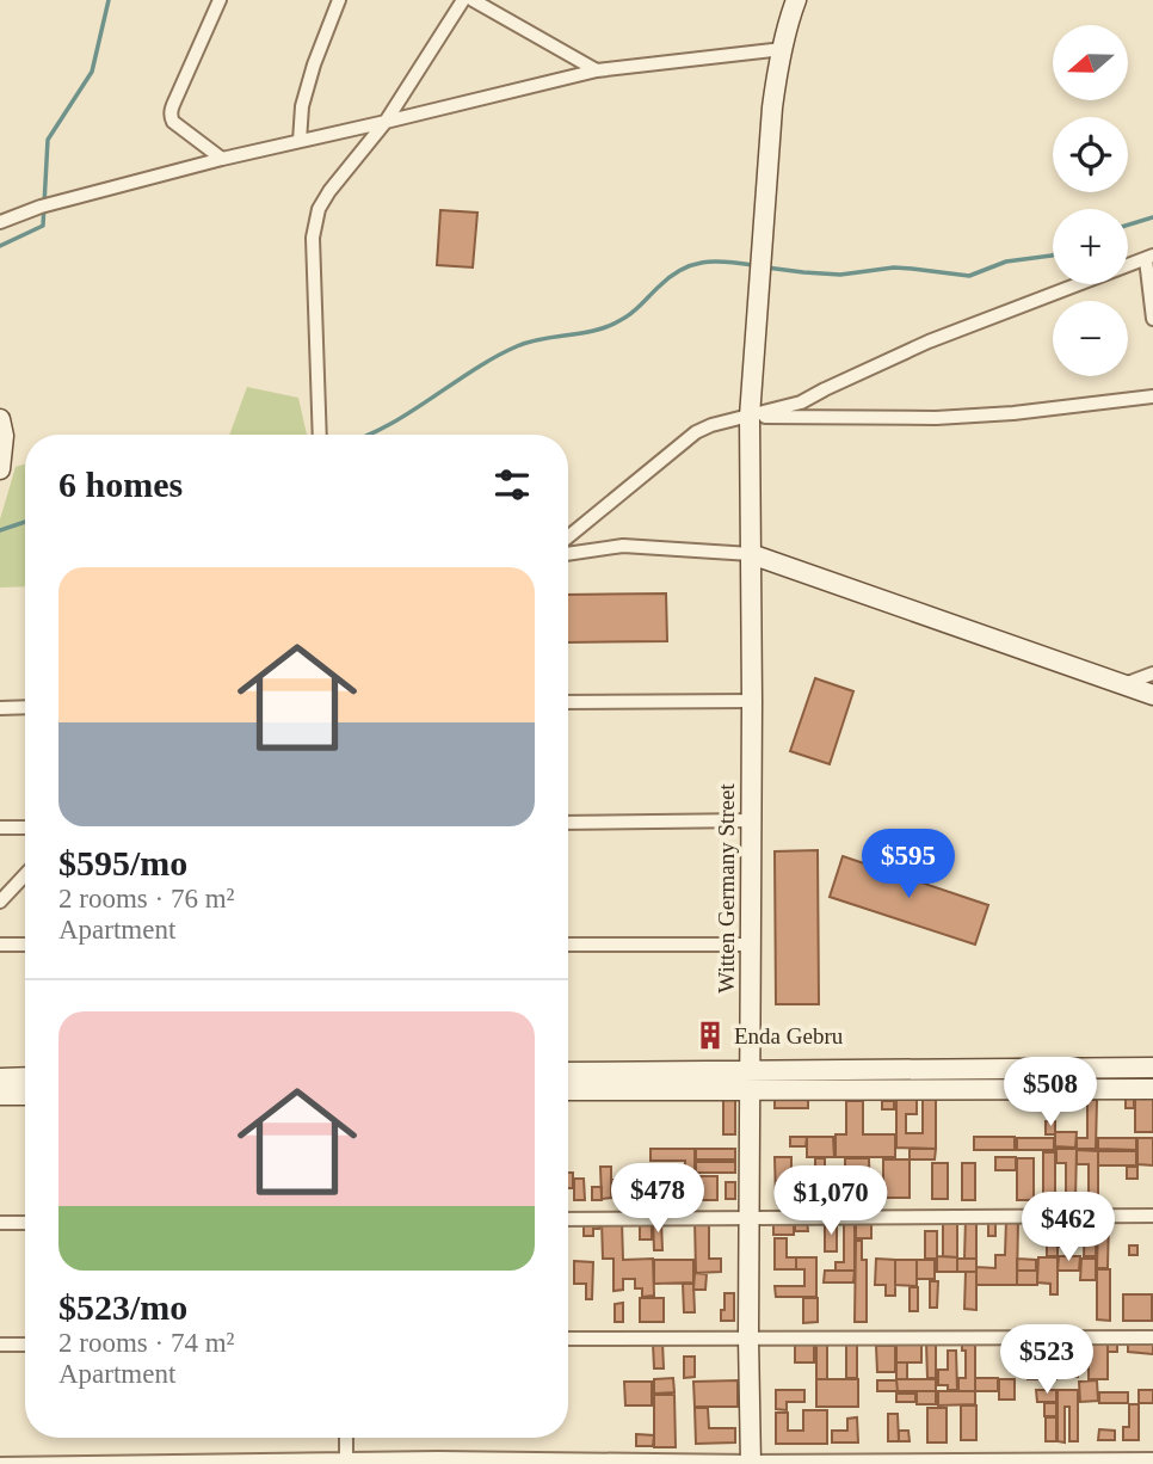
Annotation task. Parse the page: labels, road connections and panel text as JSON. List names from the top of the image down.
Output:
{
  "streets": {
    "street": ["Witten Germany Street"]
  },
  "places": {
    "building": ["Enda Gebru"]
  },
  "north": "left",
  "page": {
    "map_buttons": ["+", "−"],
    "heading": "6 homes",
    "list": [
      {
        "name": "$595/mo",
        "note": "2 rooms · 76 m² · Apartment"
      },
      {
        "name": "$523/mo",
        "note": "2 rooms · 74 m² · Apartment"
      }
    ],
    "price": [
      "$595",
      "$508",
      "$478",
      "$1,070",
      "$462",
      "$523"
    ]
  }
}
